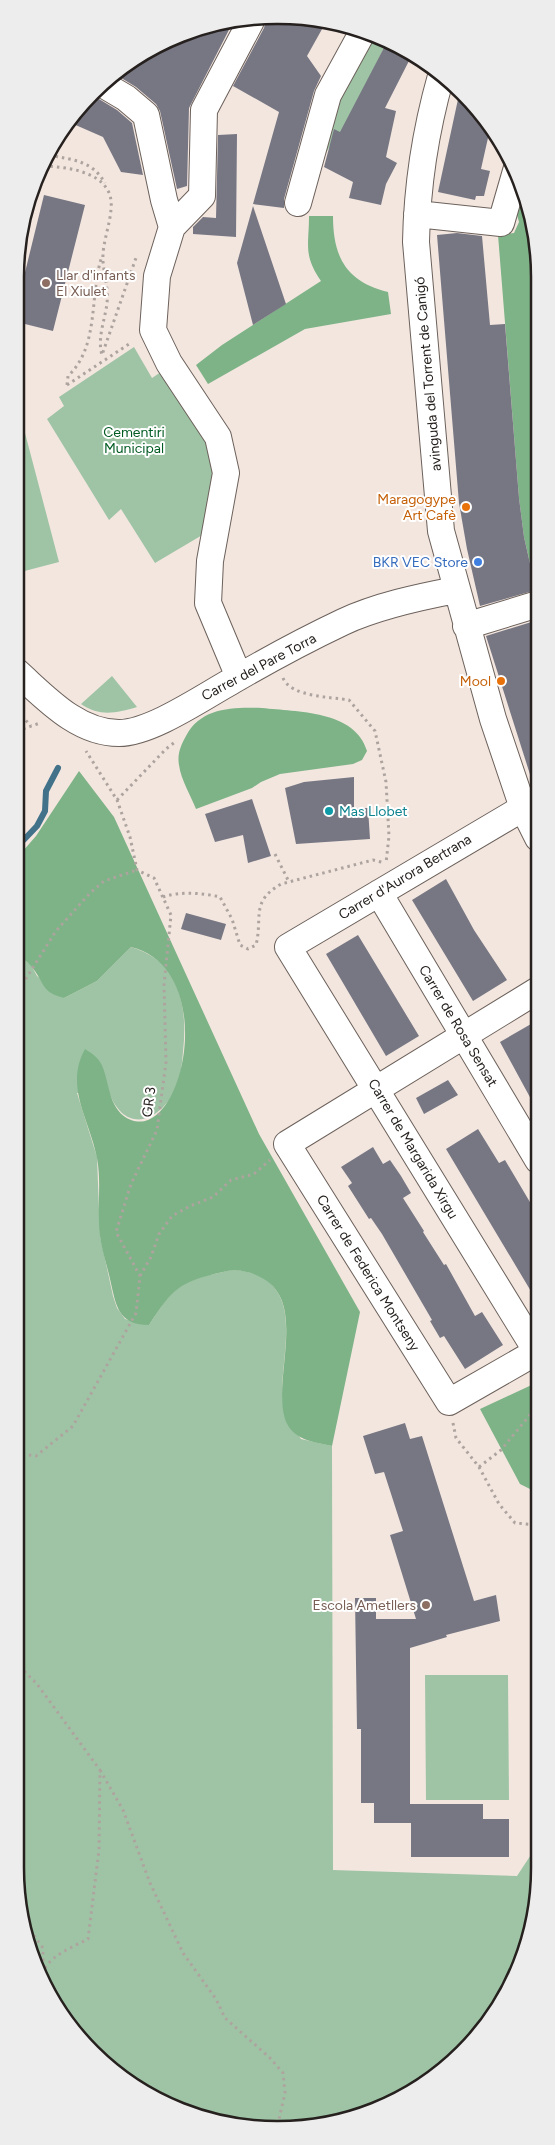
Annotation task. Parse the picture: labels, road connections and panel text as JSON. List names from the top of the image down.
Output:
{
  "streets": {
    "street": [
      "avinguda del Torrent de Canigó",
      "Carrer del Pare Torra",
      "Carrer d'Aurora Bertrana",
      "Carrer de Rosa Sensat",
      "Carrer de Margarida Xirgu",
      "Carrer de Federica Montseny"
    ],
    "path": ["GR 3"]
  },
  "crossings": [
    ["avinguda del Torrent de Canigó", "Carrer del Pare Torra"],
    ["avinguda del Torrent de Canigó", "Carrer d'Aurora Bertrana"],
    ["Carrer d'Aurora Bertrana", "Carrer de Rosa Sensat"],
    ["Carrer d'Aurora Bertrana", "Carrer de Margarida Xirgu"]
  ],
  "parks": ["Cementiri Municipal"],
  "places": [
    "Llar d'infants El Xiulet",
    "Maragogype Art Cafè",
    "BKR VEC Store",
    "Mool",
    "Mas Llobet",
    "Escola Ametllers"
  ]
}
